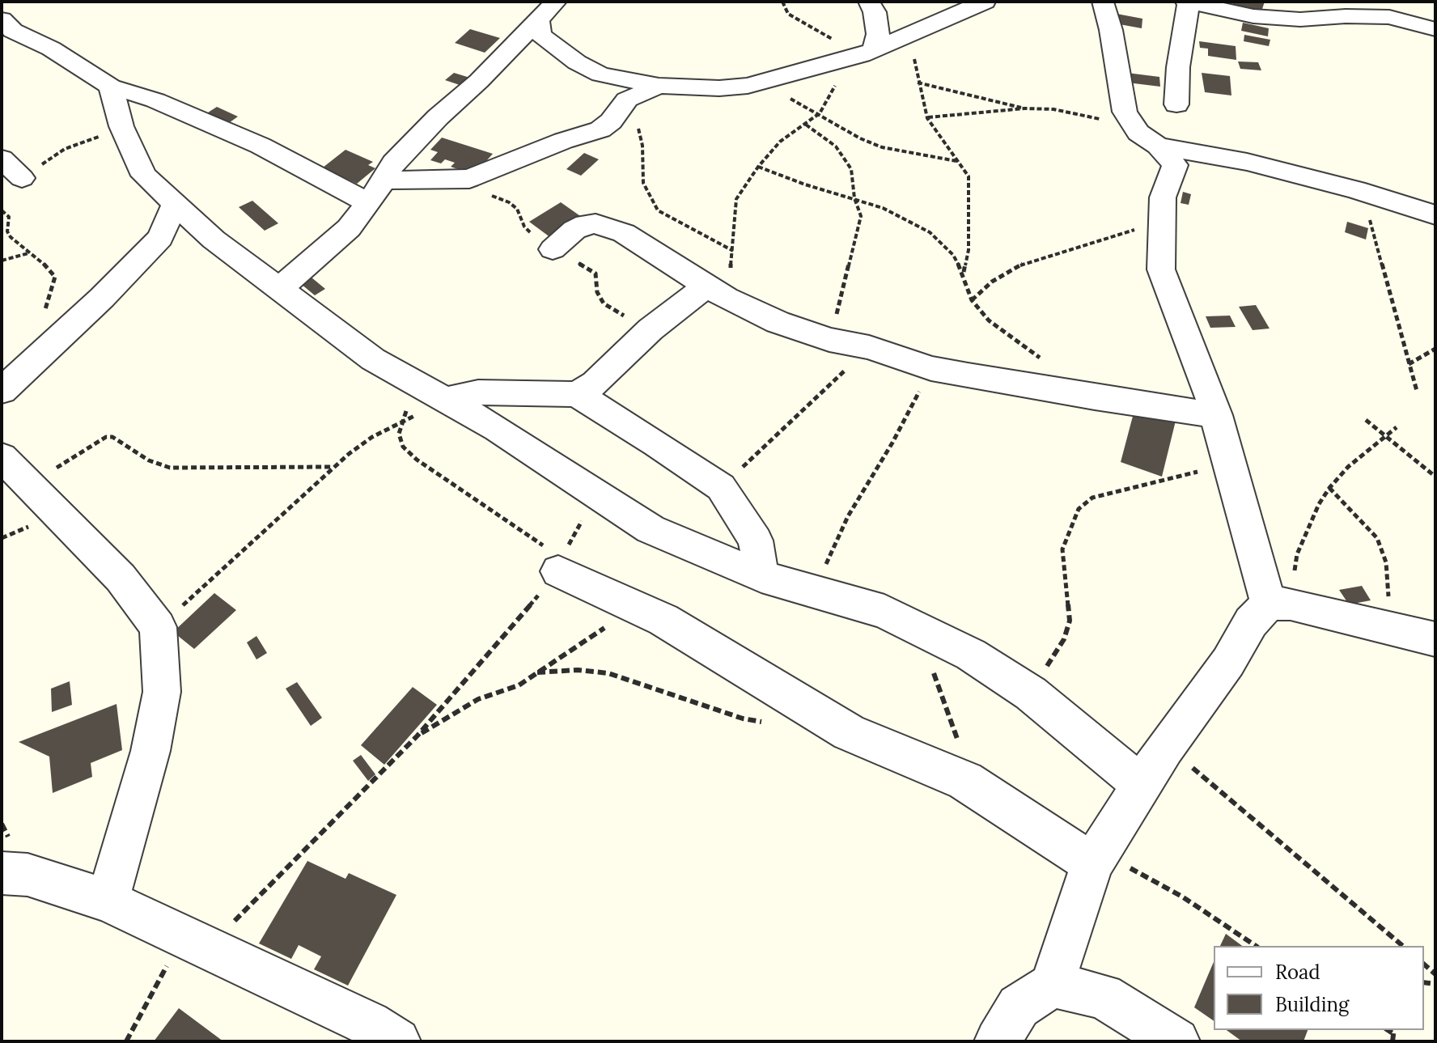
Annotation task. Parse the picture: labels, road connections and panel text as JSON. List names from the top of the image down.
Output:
{
  "legend": ["Road", "Building"]
}
